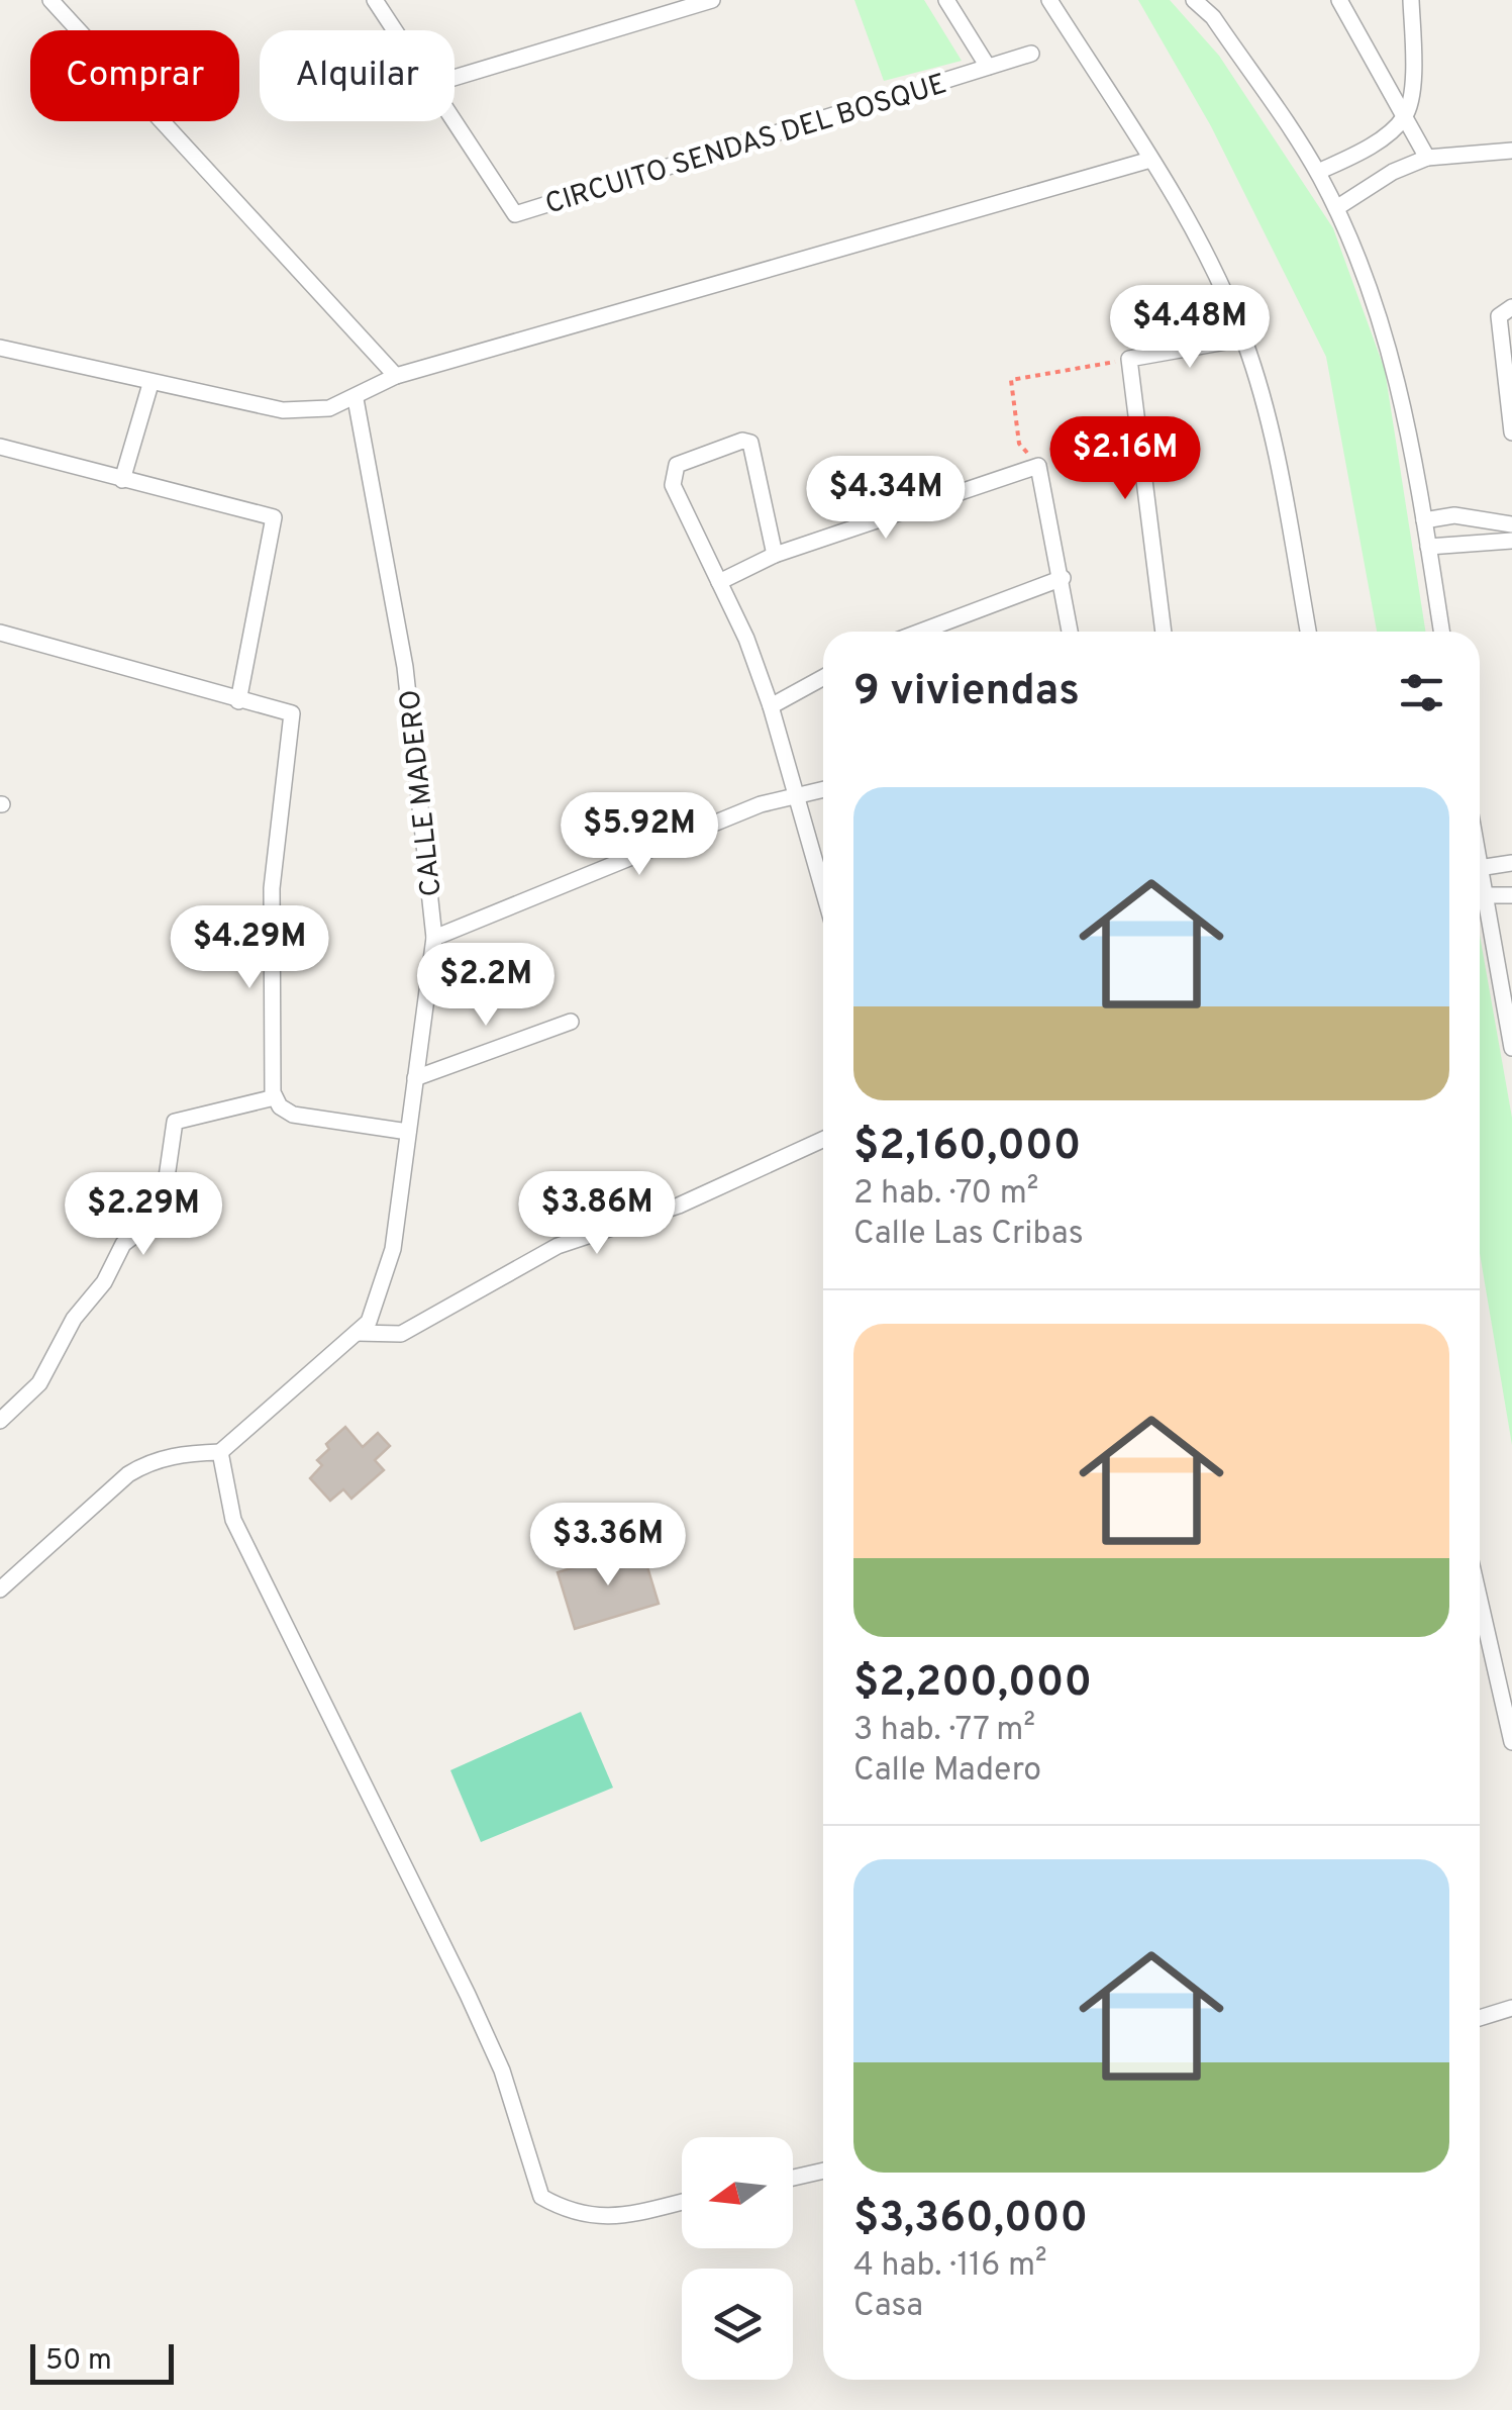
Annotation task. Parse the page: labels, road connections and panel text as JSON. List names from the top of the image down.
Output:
{
  "streets": {
    "street": ["CIRCUITO SENDAS DEL BOSQUE", "CALLE MADERO"]
  },
  "scale_bar": "50 m",
  "north": "left",
  "page": {
    "chip": ["Comprar", "Alquilar"],
    "price": [
      "$4.48M",
      "$2.16M",
      "$4.34M",
      "$5.92M",
      "$4.29M",
      "$2.2M",
      "$3.86M",
      "$2.29M",
      "$3.36M"
    ],
    "heading": "9 viviendas",
    "list": [
      {
        "name": "$2,160,000",
        "note": "2 hab. · 70 m² · Calle Las Cribas"
      },
      {
        "name": "$2,200,000",
        "note": "3 hab. · 77 m² · Calle Madero"
      },
      {
        "name": "$3,360,000",
        "note": "4 hab. · 116 m² · Casa"
      }
    ],
    "scale": "50 m"
  }
}
